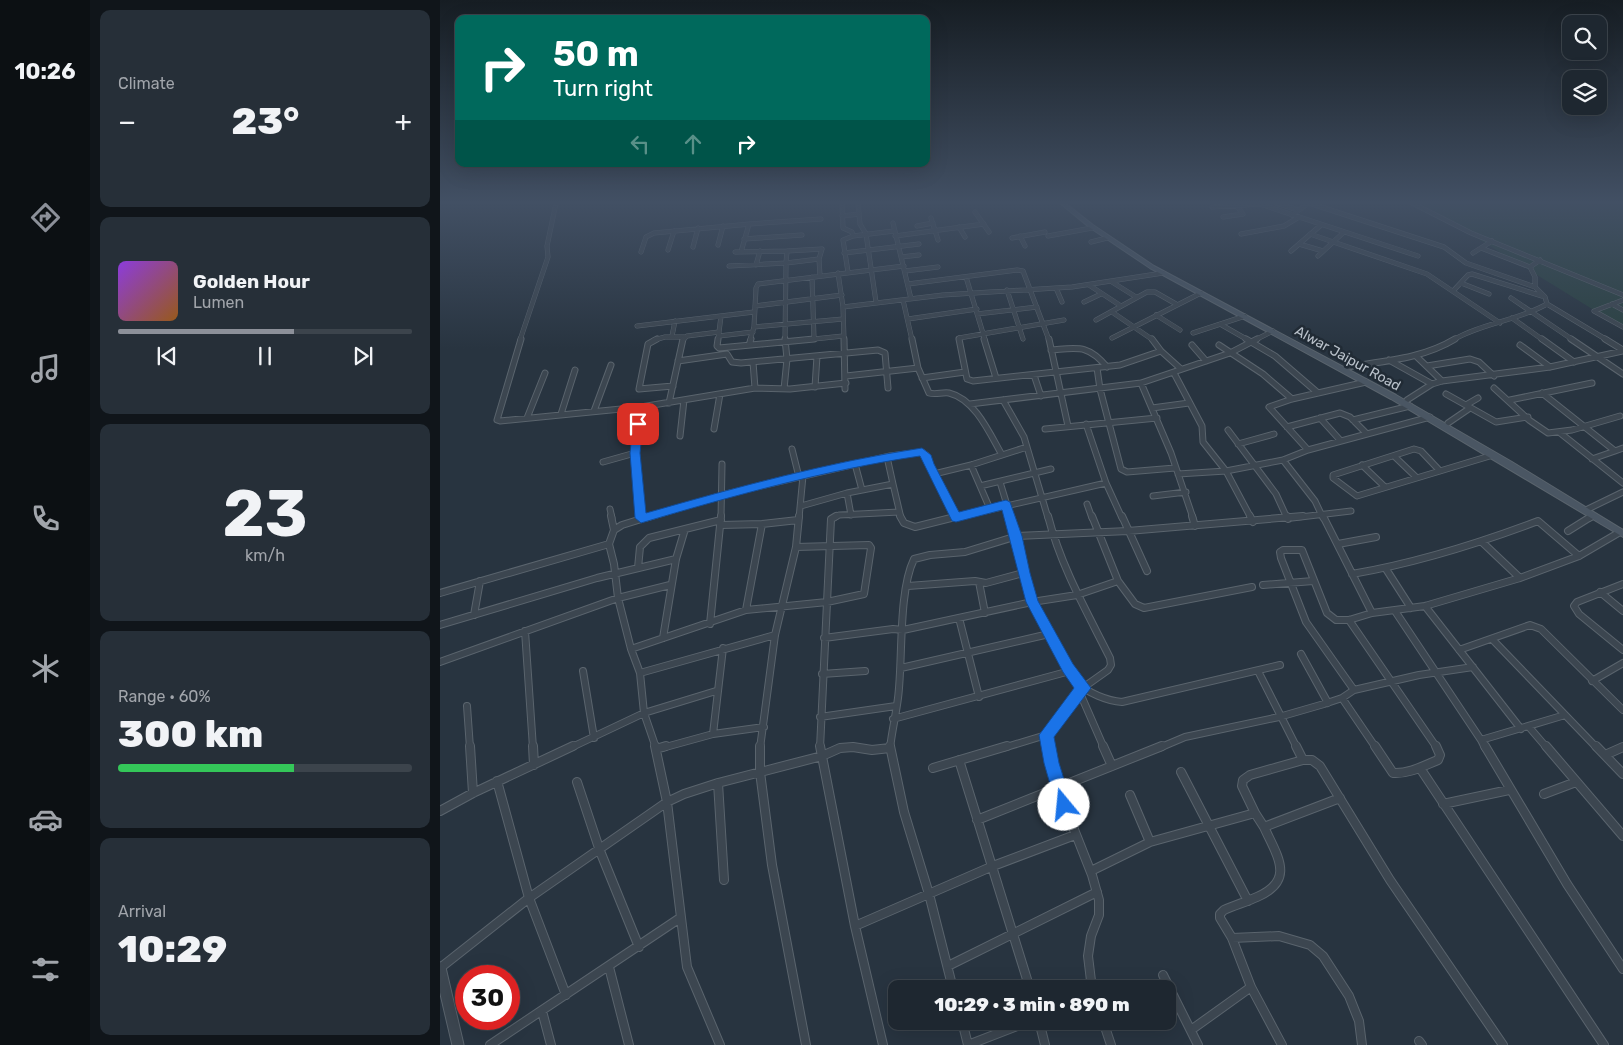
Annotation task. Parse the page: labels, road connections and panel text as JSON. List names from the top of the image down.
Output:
{
  "streets": {
    "main road": ["Alwar Jaipur Road"]
  },
  "page": {
    "tabs": "10:26",
    "tile": [
      "Climate",
      ["23", "km/h"],
      ["Range · 60%", "300 km"],
      ["Arrival", "10:29"]
    ],
    "turn": ["50 m", "Turn right"],
    "heat": ["−", "23°", "+"],
    "song": ["Golden Hour", "Lumen"],
    "limit": "30",
    "trip": "10:29 · 3 min · 890 m"
  }
}
